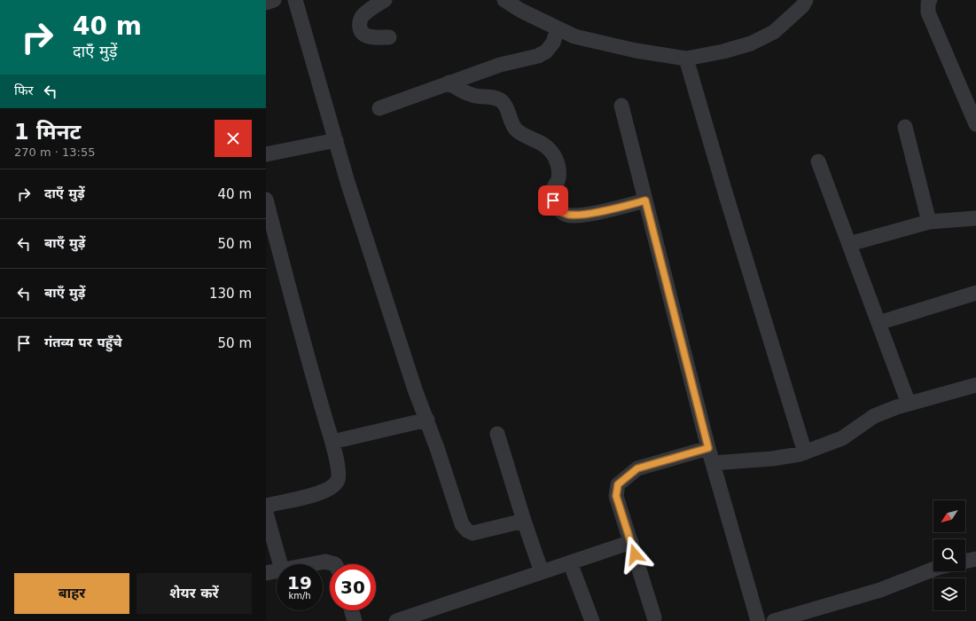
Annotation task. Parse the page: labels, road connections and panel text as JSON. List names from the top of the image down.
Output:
{
  "north": "bottom left",
  "page": {
    "turn": ["40 m", "दाएँ मुड़ें"],
    "then": "फिर",
    "heading": ["1 मिनट", "270 m · 13:55"],
    "list": [
      {
        "name": "दाएँ मुड़ें",
        "value": "40 m"
      },
      {
        "name": "बाएँ मुड़ें",
        "value": "50 m"
      },
      {
        "name": "बाएँ मुड़ें",
        "value": "130 m"
      },
      {
        "name": "गंतव्य पर पहुँचे",
        "value": "50 m"
      }
    ],
    "speed": "19 km/h",
    "limit": "30",
    "buttons": ["बाहर", "शेयर करें"]
  }
}
